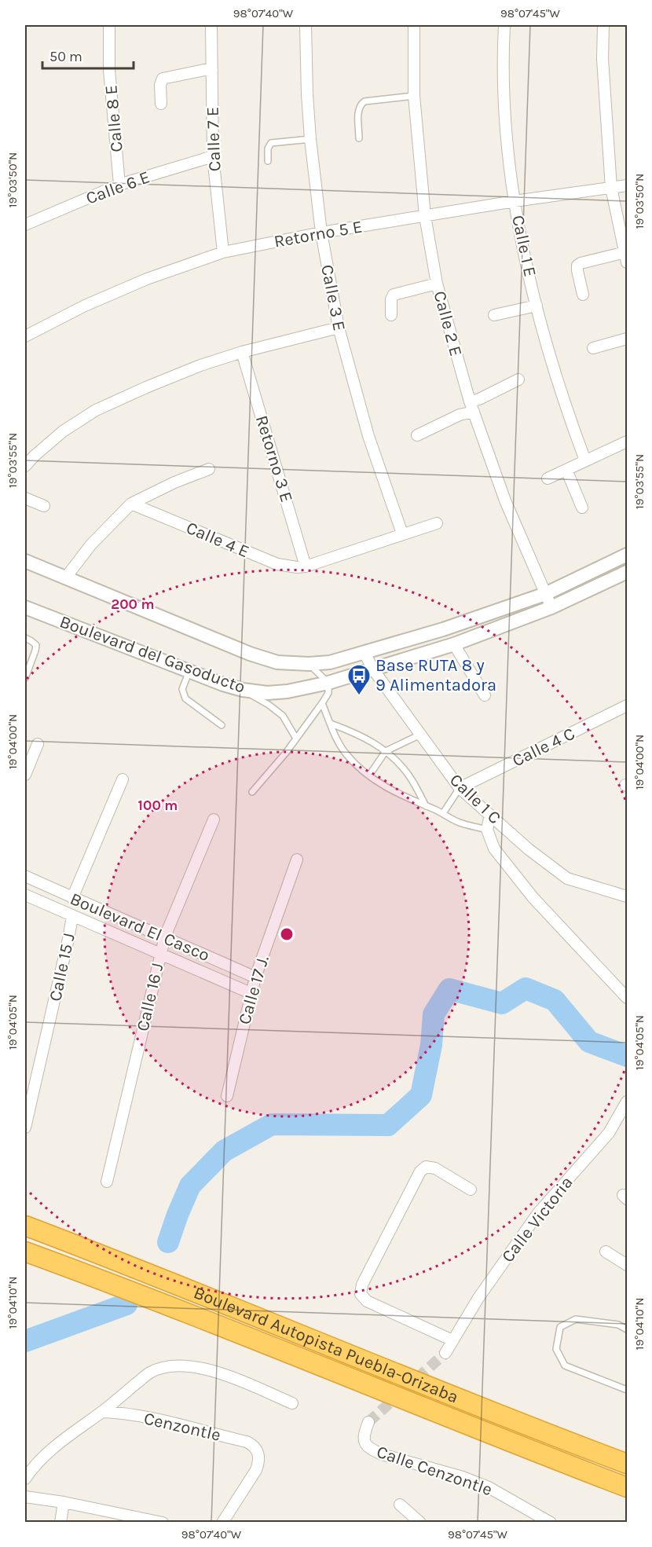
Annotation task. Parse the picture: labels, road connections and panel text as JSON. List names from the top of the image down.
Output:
{
  "streets": {
    "highway": ["Boulevard Autopista Puebla-Orizaba"],
    "street": [
      "Calle 8 E",
      "Calle 7 E",
      "Calle 6 E",
      "Retorno 5 E",
      "Calle 1 E",
      "Calle 3 E",
      "Calle 2 E",
      "Retorno 3 E",
      "Calle 4 E",
      "Boulevard del Gasoducto",
      "Calle 4 C",
      "Calle 1 C",
      "Boulevard El Casco",
      "Calle 15 J",
      "Calle 17 J.",
      "Calle 16 J",
      "Calle Victoria",
      "Cenzontle",
      "Calle Cenzontle"
    ]
  },
  "crossings": [
    ["Calle 8 E", "Calle 6 E"],
    ["Calle 7 E", "Calle 6 E"],
    ["Calle 7 E", "Retorno 5 E"],
    ["Retorno 5 E", "Calle 1 E"],
    ["Retorno 5 E", "Calle 3 E"],
    ["Retorno 5 E", "Calle 2 E"],
    ["Calle 2 E", "Boulevard del Gasoducto"],
    ["Retorno 3 E", "Calle 4 E"],
    ["Boulevard del Gasoducto", "Calle 1 C"],
    ["Calle 4 C", "Calle 1 C"],
    ["Boulevard El Casco", "Calle 15 J"],
    ["Boulevard El Casco", "Calle 17 J."],
    ["Boulevard El Casco", "Calle 16 J"]
  ],
  "places": {
    "bus stop": ["Base RUTA 8 y 9 Alimentadora"]
  },
  "scale_bar": "50 m",
  "coordinates": [
    "98°07'40\"W",
    "98°07'45\"W",
    "19°03'50\"N",
    "19°03'55\"N",
    "19°04'00\"N",
    "19°04'05\"N",
    "19°04'10\"N"
  ],
  "rings": ["200 m", "100 m"]
}
